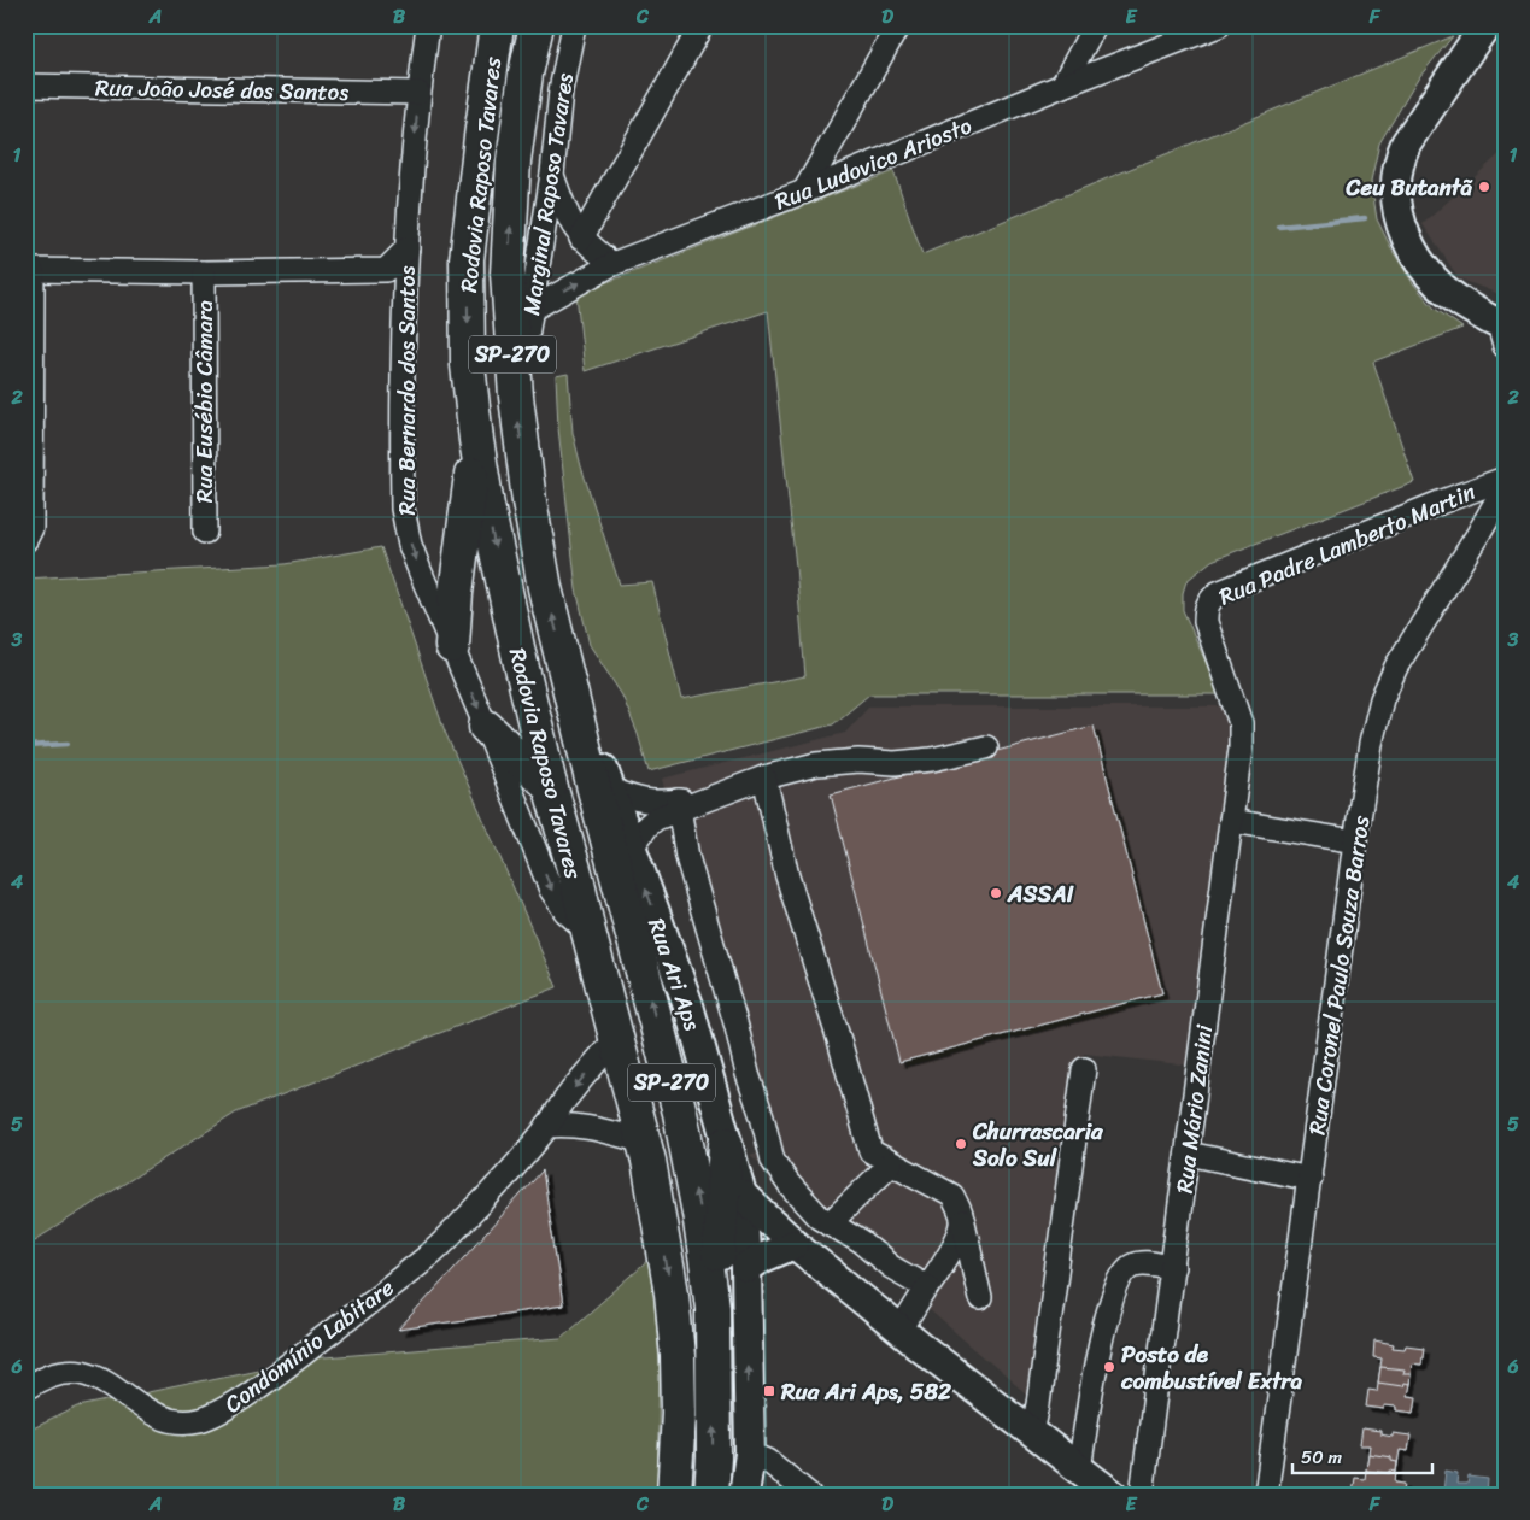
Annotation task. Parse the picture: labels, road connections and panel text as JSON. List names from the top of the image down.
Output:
{
  "streets": {
    "highway": ["Rodovia Raposo Tavares", "SP-270"],
    "main road": ["Rua Ari Aps"],
    "street": [
      "Rua João José dos Santos",
      "Rua Ludovico Ariosto",
      "Marginal Raposo Tavares",
      "Rua Bernardo dos Santos",
      "Rua Eusébio Câmara",
      "Rua Padre Lamberto Martin",
      "Rua Coronel Paulo Souza Barros",
      "Rua Mário Zanini",
      "Condomínio Labitare"
    ]
  },
  "crossings": [
    ["Rua João José dos Santos", "Rua Bernardo dos Santos"],
    ["Rua Ludovico Ariosto", "Marginal Raposo Tavares"],
    ["Rodovia Raposo Tavares", "Marginal Raposo Tavares"],
    ["Rodovia Raposo Tavares", "Rua Bernardo dos Santos"],
    ["Rodovia Raposo Tavares", "Rua Ari Aps"],
    ["Rodovia Raposo Tavares", "Condomínio Labitare"],
    ["Rua Padre Lamberto Martin", "Rua Mário Zanini"]
  ],
  "one_way": ["Rua Bernardo dos Santos", "Rua Ari Aps"],
  "places": {
    "other": [
      "Ceu Butantã",
      "ASSAI",
      "Churrascaria Solo Sul",
      "Posto de combustível Extra"
    ],
    "transit": ["Rua Ari Aps, 582"]
  },
  "scale_bar": "50 m",
  "grid": {
    "columns": [
      "A",
      "B",
      "C",
      "D",
      "E",
      "F"
    ],
    "rows": [
      "1",
      "2",
      "3",
      "4",
      "5",
      "6"
    ]
  }
}
